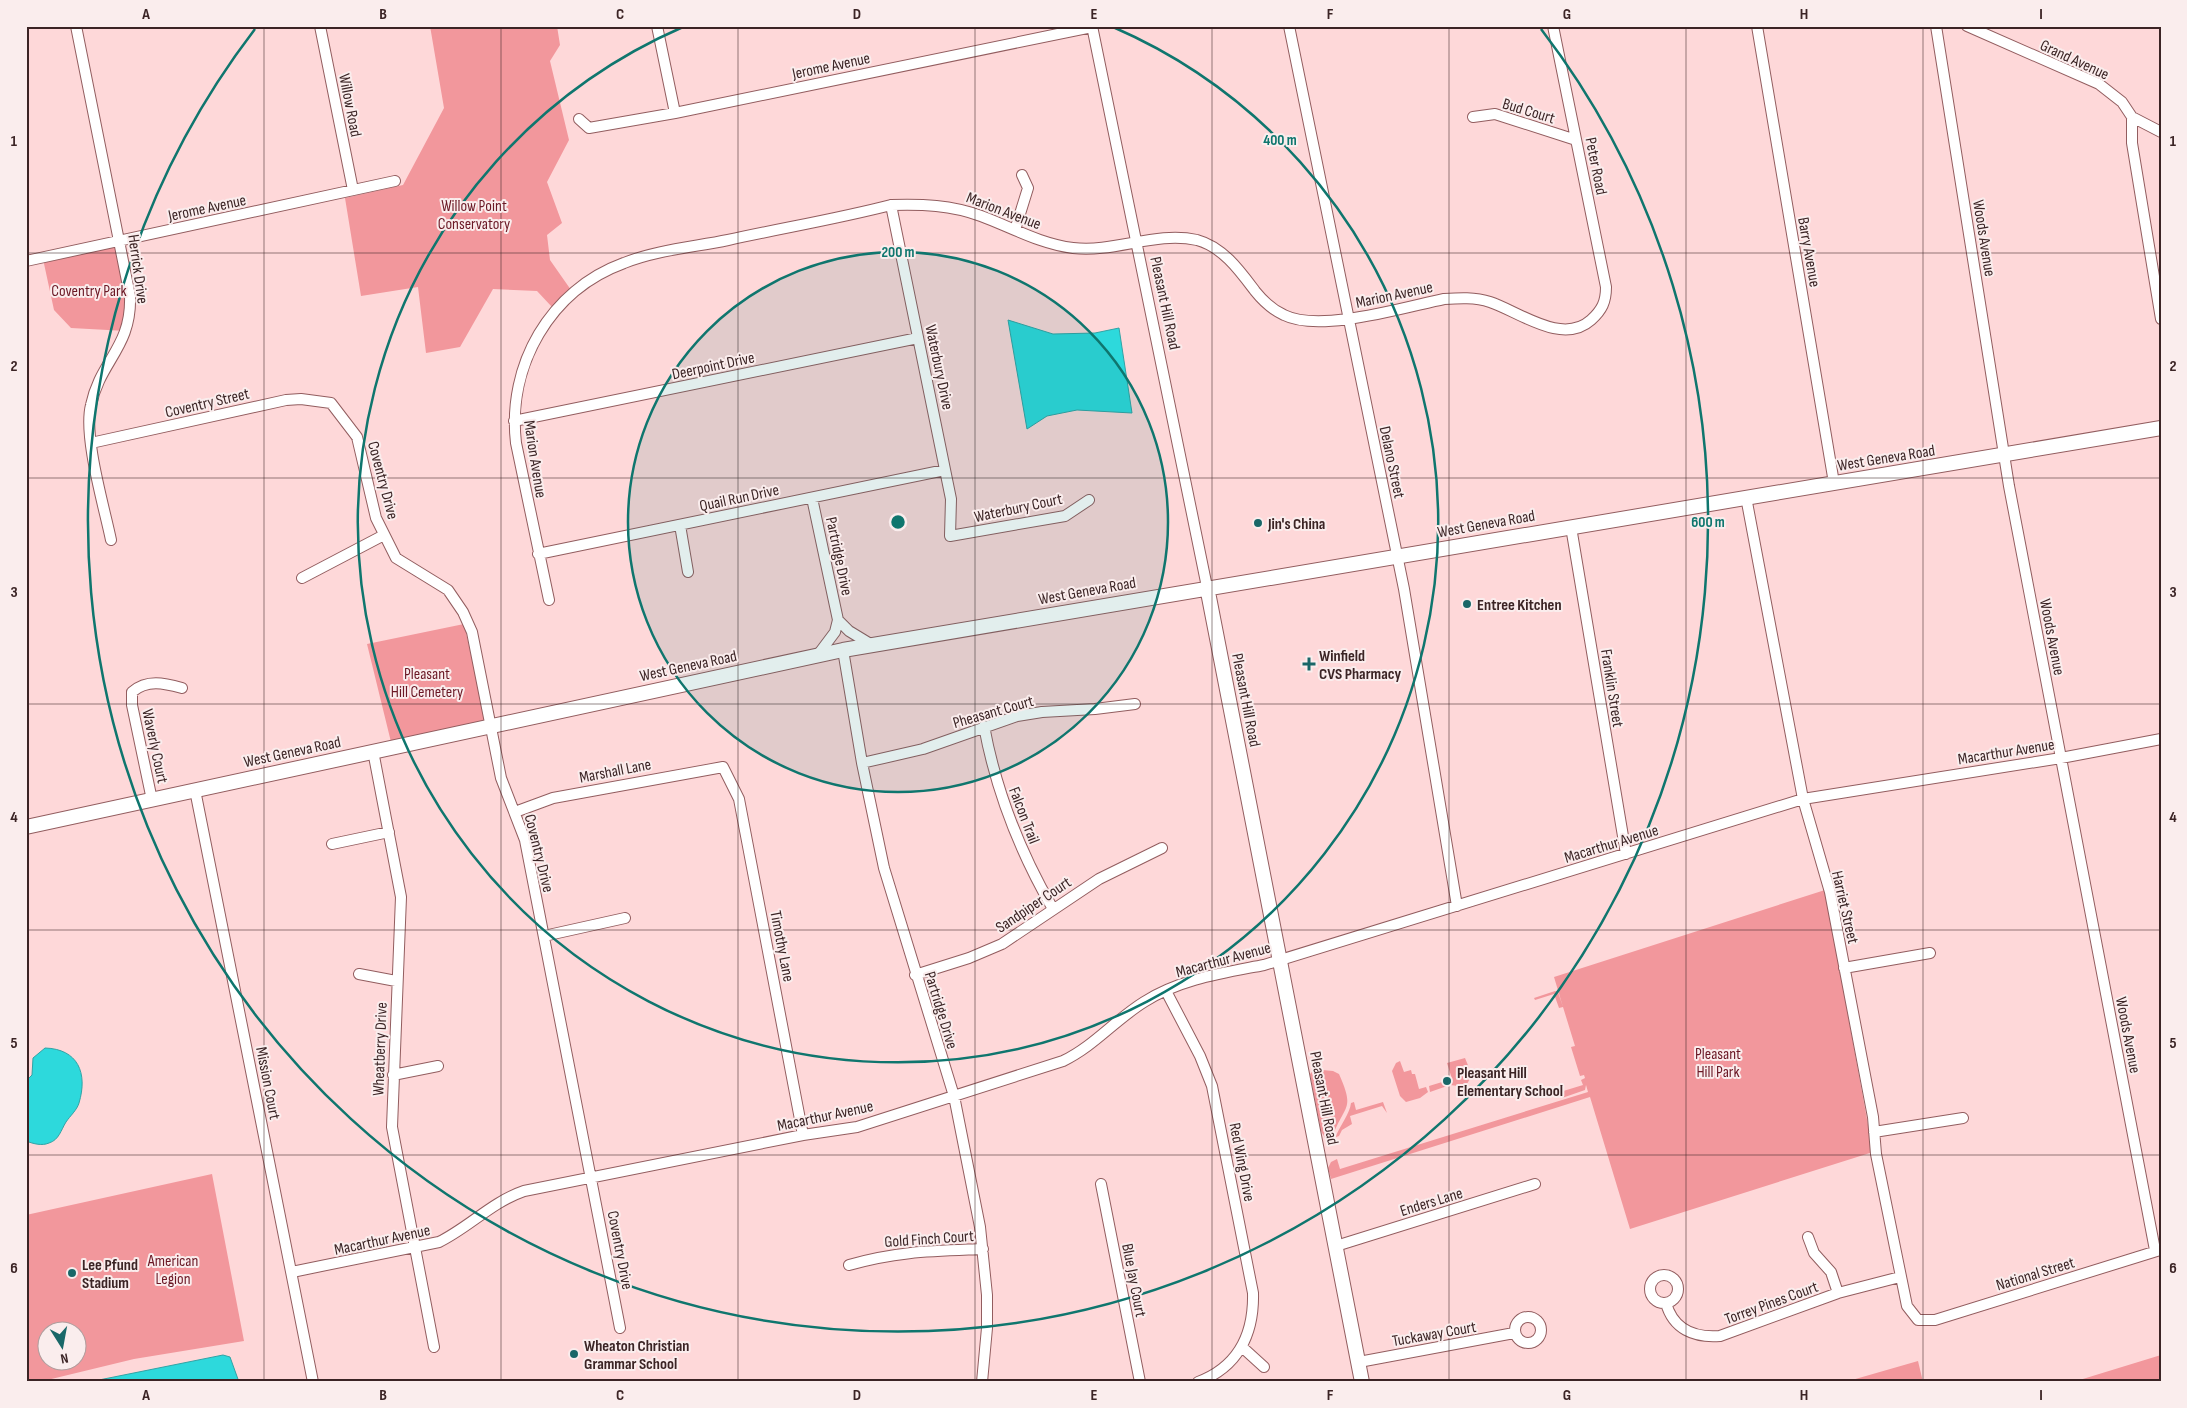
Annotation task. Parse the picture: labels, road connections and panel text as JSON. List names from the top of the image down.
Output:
{
  "streets": {
    "main road": ["Pleasant Hill Road", "West Geneva Road"],
    "street": [
      "Grand Avenue",
      "Jerome Avenue",
      "Willow Road",
      "Bud Court",
      "Peter Road",
      "Marion Avenue",
      "Woods Avenue",
      "Barry Avenue",
      "Herrick Drive",
      "Deerpoint Drive",
      "Waterbury Drive",
      "Coventry Street",
      "Delano Street",
      "Coventry Drive",
      "Quail Run Drive",
      "Waterbury Court",
      "Partridge Drive",
      "Franklin Street",
      "Pheasant Court",
      "Waverly Court",
      "Macarthur Avenue",
      "Marshall Lane",
      "Falcon Trail",
      "Sandpiper Court",
      "Harriet Street",
      "Timothy Lane",
      "Wheatberry Drive",
      "Mission Court",
      "Red Wing Drive",
      "Enders Lane",
      "Gold Finch Court",
      "National Street",
      "Blue Jay Court",
      "Torrey Pines Court",
      "Tuckaway Court"
    ]
  },
  "crossings": [
    ["Jerome Avenue", "Willow Road"],
    ["Jerome Avenue", "Herrick Drive"],
    ["Jerome Avenue", "Pleasant Hill Road"],
    ["Bud Court", "Peter Road"],
    ["Peter Road", "Marion Avenue"],
    ["Marion Avenue", "Pleasant Hill Road"],
    ["Marion Avenue", "Deerpoint Drive"],
    ["Marion Avenue", "Waterbury Drive"],
    ["Marion Avenue", "Delano Street"],
    ["Marion Avenue", "Quail Run Drive"],
    ["Woods Avenue", "West Geneva Road"],
    ["Woods Avenue", "Macarthur Avenue"],
    ["Woods Avenue", "National Street"],
    ["Barry Avenue", "West Geneva Road"],
    ["Herrick Drive", "Coventry Street"],
    ["Pleasant Hill Road", "West Geneva Road"],
    ["Pleasant Hill Road", "Macarthur Avenue"],
    ["Pleasant Hill Road", "Enders Lane"],
    ["Pleasant Hill Road", "Tuckaway Court"],
    ["Deerpoint Drive", "Waterbury Drive"],
    ["Waterbury Drive", "Quail Run Drive"],
    ["Waterbury Drive", "Waterbury Court"],
    ["Coventry Street", "Coventry Drive"],
    ["West Geneva Road", "Delano Street"],
    ["West Geneva Road", "Coventry Drive"],
    ["West Geneva Road", "Partridge Drive"],
    ["West Geneva Road", "Franklin Street"],
    ["West Geneva Road", "Waverly Court"],
    ["West Geneva Road", "Harriet Street"],
    ["West Geneva Road", "Wheatberry Drive"],
    ["West Geneva Road", "Mission Court"],
    ["Delano Street", "Macarthur Avenue"],
    ["Coventry Drive", "Macarthur Avenue"],
    ["Coventry Drive", "Marshall Lane"],
    ["Quail Run Drive", "Partridge Drive"],
    ["Partridge Drive", "Pheasant Court"],
    ["Partridge Drive", "Macarthur Avenue"],
    ["Partridge Drive", "Sandpiper Court"],
    ["Partridge Drive", "Gold Finch Court"],
    ["Franklin Street", "Macarthur Avenue"],
    ["Pheasant Court", "Falcon Trail"],
    ["Macarthur Avenue", "Harriet Street"],
    ["Macarthur Avenue", "Timothy Lane"],
    ["Macarthur Avenue", "Wheatberry Drive"],
    ["Macarthur Avenue", "Mission Court"],
    ["Macarthur Avenue", "Red Wing Drive"],
    ["Marshall Lane", "Timothy Lane"],
    ["Falcon Trail", "Sandpiper Court"],
    ["Harriet Street", "National Street"],
    ["Harriet Street", "Torrey Pines Court"]
  ],
  "parks": [
    "Willow Point Conservatory",
    "Coventry Park",
    "Pleasant Hill Cemetery",
    "Pleasant Hill Park",
    "American Legion"
  ],
  "places": {
    "other": [
      "Jin's China",
      "Entree Kitchen",
      "Pleasant Hill Elementary School",
      "Lee Pfund Stadium",
      "Wheaton Christian Grammar School"
    ],
    "health": ["Winfield CVS Pharmacy"]
  },
  "north": "bottom",
  "grid": {
    "columns": [
      "A",
      "B",
      "C",
      "D",
      "E",
      "F",
      "G",
      "H",
      "I"
    ],
    "rows": [
      "1",
      "2",
      "3",
      "4",
      "5",
      "6"
    ]
  },
  "rings": ["400 m", "200 m", "600 m"]
}
